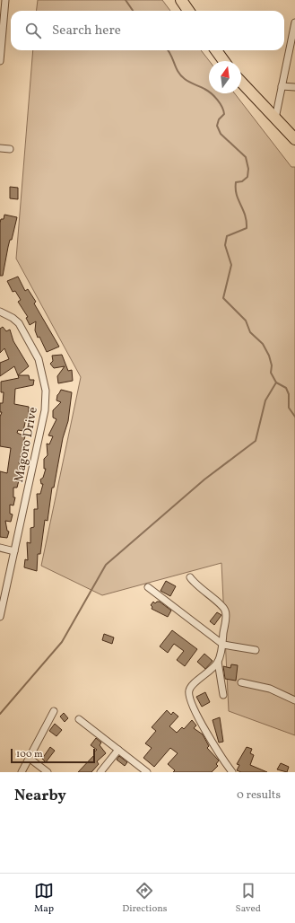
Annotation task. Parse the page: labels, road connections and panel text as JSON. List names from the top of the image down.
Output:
{
  "streets": {
    "street": ["Magoro Drive"]
  },
  "scale_bar": "100 m",
  "north": "top",
  "page": {
    "search": "Search here",
    "scale": "100 m",
    "heading": ["Nearby", "0 results"],
    "nav": ["Map", "Directions", "Saved"]
  }
}
